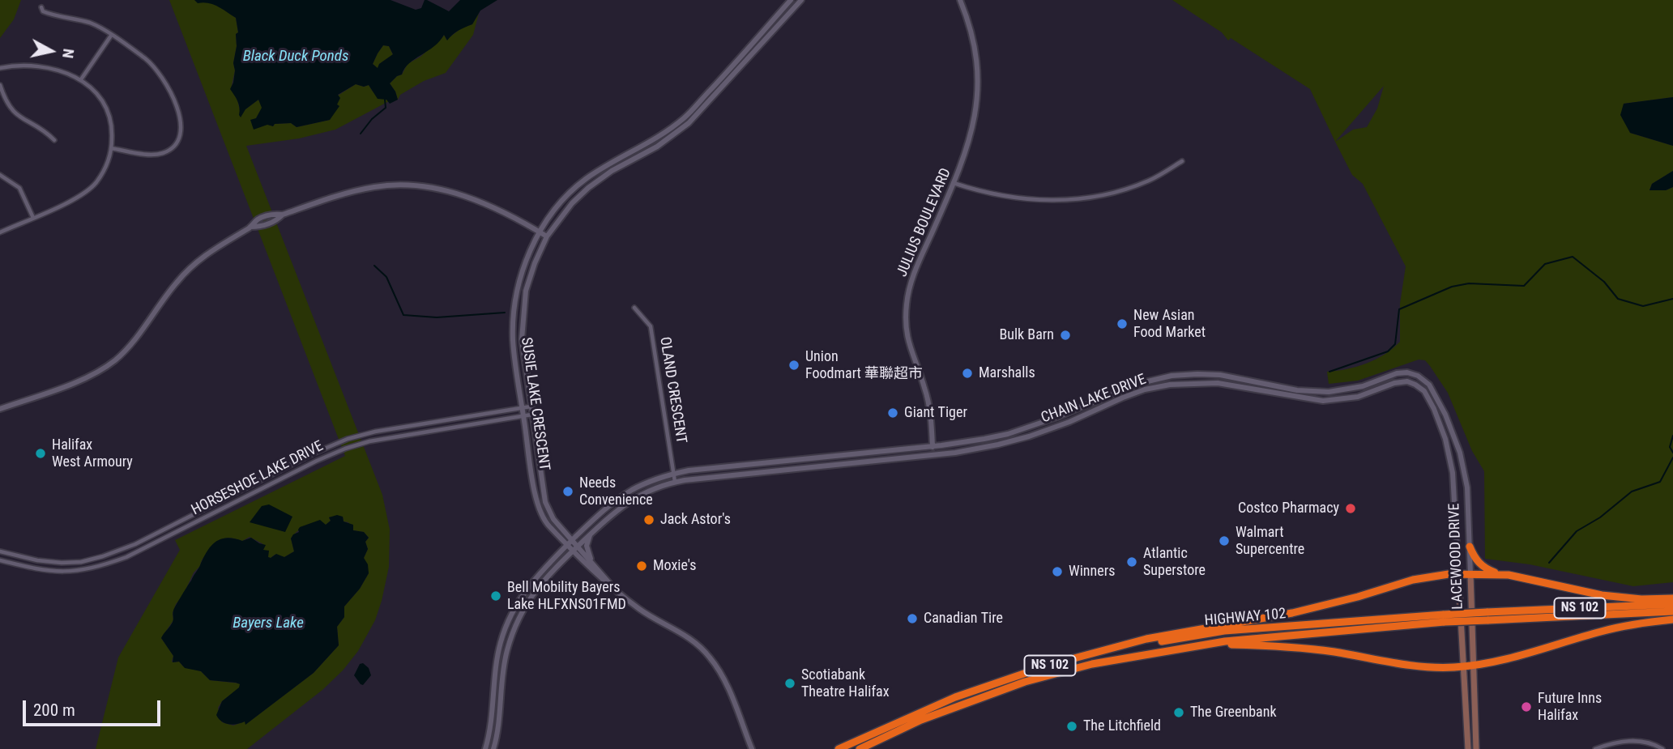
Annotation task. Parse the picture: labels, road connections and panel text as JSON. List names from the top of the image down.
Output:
{
  "streets": {
    "highway": ["NS 102", "HIGHWAY 102"],
    "main road": ["LACEWOOD DRIVE"],
    "street": [
      "JULIUS BOULEVARD",
      "OLAND CRESCENT",
      "CHAIN LAKE DRIVE",
      "SUSIE LAKE CRESCENT",
      "HORSESHOE LAKE DRIVE"
    ]
  },
  "crossings": [
    ["JULIUS BOULEVARD", "CHAIN LAKE DRIVE"],
    ["OLAND CRESCENT", "CHAIN LAKE DRIVE"],
    ["CHAIN LAKE DRIVE", "SUSIE LAKE CRESCENT"],
    ["CHAIN LAKE DRIVE", "LACEWOOD DRIVE"],
    ["SUSIE LAKE CRESCENT", "HORSESHOE LAKE DRIVE"]
  ],
  "water": ["Black Duck Ponds", "Bayers Lake"],
  "places": [
    "New Asian Food Market",
    "Bulk Barn",
    "Union Foodmart 華聯超市",
    "Marshalls",
    "Giant Tiger",
    "Halifax West Armoury",
    "Needs Convenience",
    "Costco Pharmacy",
    "Jack Astor's",
    "Walmart Supercentre",
    "Atlantic Superstore",
    "Moxie's",
    "Winners",
    "Bell Mobility Bayers Lake HLFXNS01FMD",
    "Canadian Tire",
    "Scotiabank Theatre Halifax",
    "Future Inns Halifax",
    "The Greenbank",
    "The Litchfield"
  ],
  "scale_bar": "200 m",
  "north": "right"
}
